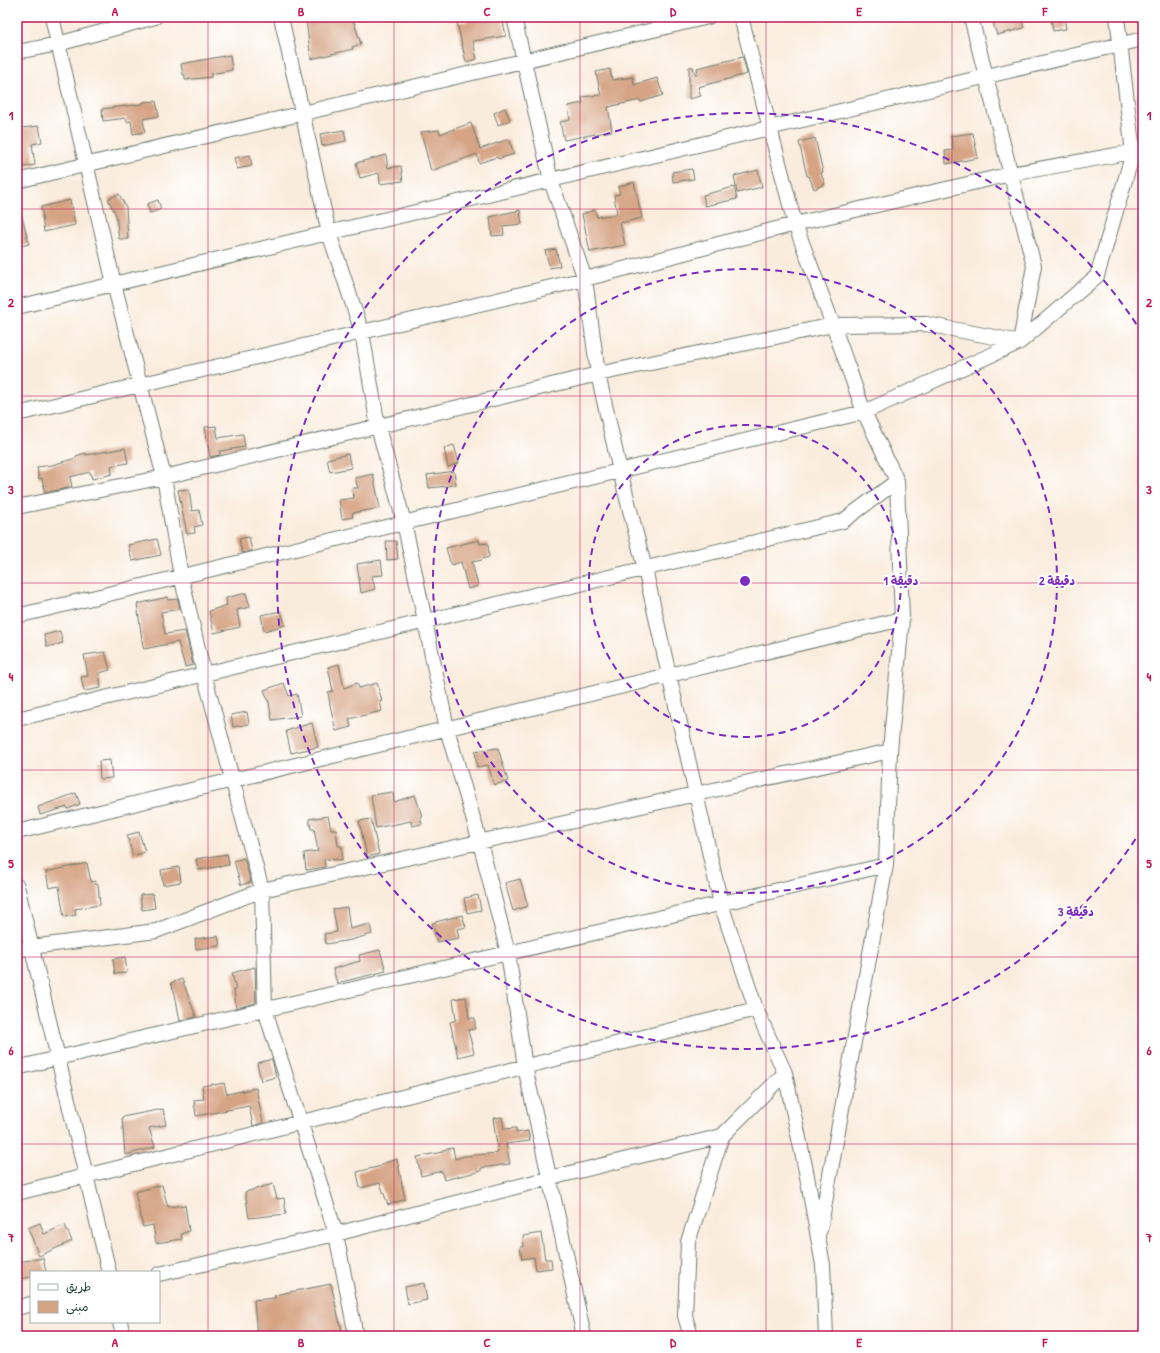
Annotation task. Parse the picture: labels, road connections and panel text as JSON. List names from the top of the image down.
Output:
{
  "legend": ["طريق", "مبنى"],
  "grid": {
    "columns": [
      "A",
      "B",
      "C",
      "D",
      "E",
      "F"
    ],
    "rows": [
      "1",
      "2",
      "3",
      "4",
      "5",
      "6",
      "7"
    ]
  },
  "rings": ["1 دقيقة", "2 دقيقة", "3 دقيقة"]
}
